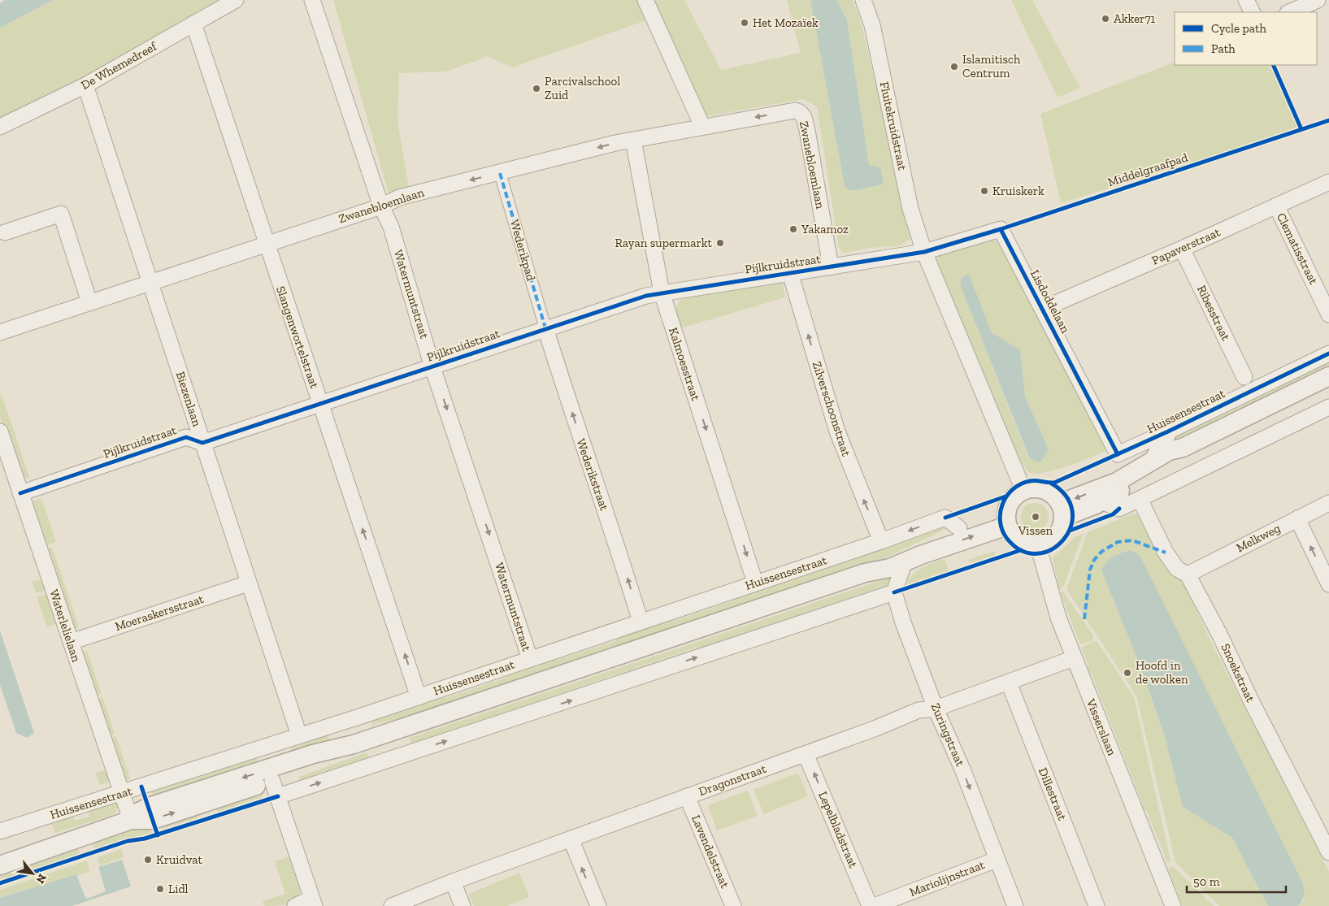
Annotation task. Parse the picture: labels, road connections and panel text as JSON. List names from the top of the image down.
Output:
{
  "streets": {
    "street": [
      "De Whemedreef",
      "Fluitekruidstraat",
      "Zwanebloemlaan",
      "Papaverstraat",
      "Clematisstraat",
      "Wederikpad",
      "Pijlkruidstraat",
      "Watermuntstraat",
      "Lisdoddelaan",
      "Ribesstraat",
      "Slangenwortelstraat",
      "Kalmoesstraat",
      "Biezenlaan",
      "Zilverschoonstraat",
      "Huissensestraat",
      "Wederikstraat",
      "Melkweg",
      "Moeraskersstraat",
      "Waterlelielaan",
      "Snoekstraat",
      "Visserslaan",
      "Zuringstraat",
      "Dragonstraat",
      "Dillestraat",
      "Lepelbladstraat",
      "Lavendelstraat",
      "Mariolijnstraat"
    ],
    "cycle path": ["Middelgraafpad"]
  },
  "crossings": [
    ["De Whemedreef", "Slangenwortelstraat"],
    ["De Whemedreef", "Biezenlaan"],
    ["Fluitekruidstraat", "Pijlkruidstraat"],
    ["Fluitekruidstraat", "Lisdoddelaan"],
    ["Zwanebloemlaan", "Wederikpad"],
    ["Zwanebloemlaan", "Pijlkruidstraat"],
    ["Zwanebloemlaan", "Watermuntstraat"],
    ["Zwanebloemlaan", "Slangenwortelstraat"],
    ["Zwanebloemlaan", "Kalmoesstraat"],
    ["Zwanebloemlaan", "Biezenlaan"],
    ["Papaverstraat", "Clematisstraat"],
    ["Papaverstraat", "Lisdoddelaan"],
    ["Papaverstraat", "Ribesstraat"],
    ["Wederikpad", "Pijlkruidstraat"],
    ["Wederikpad", "Wederikstraat"],
    ["Pijlkruidstraat", "Watermuntstraat"],
    ["Pijlkruidstraat", "Lisdoddelaan"],
    ["Pijlkruidstraat", "Slangenwortelstraat"],
    ["Pijlkruidstraat", "Kalmoesstraat"],
    ["Pijlkruidstraat", "Biezenlaan"],
    ["Pijlkruidstraat", "Zilverschoonstraat"],
    ["Pijlkruidstraat", "Wederikstraat"],
    ["Pijlkruidstraat", "Waterlelielaan"],
    ["Watermuntstraat", "Huissensestraat"],
    ["Lisdoddelaan", "Huissensestraat"],
    ["Slangenwortelstraat", "Huissensestraat"],
    ["Kalmoesstraat", "Huissensestraat"],
    ["Biezenlaan", "Huissensestraat"],
    ["Biezenlaan", "Moeraskersstraat"],
    ["Zilverschoonstraat", "Huissensestraat"],
    ["Huissensestraat", "Wederikstraat"],
    ["Huissensestraat", "Waterlelielaan"],
    ["Huissensestraat", "Visserslaan"],
    ["Huissensestraat", "Zuringstraat"],
    ["Melkweg", "Snoekstraat"],
    ["Moeraskersstraat", "Waterlelielaan"],
    ["Visserslaan", "Dragonstraat"],
    ["Zuringstraat", "Dragonstraat"],
    ["Zuringstraat", "Mariolijnstraat"],
    ["Dragonstraat", "Dillestraat"],
    ["Dragonstraat", "Lepelbladstraat"],
    ["Dragonstraat", "Lavendelstraat"]
  ],
  "one_way": [
    "Watermuntstraat",
    "Slangenwortelstraat",
    "Kalmoesstraat",
    "Zilverschoonstraat",
    "Wederikstraat",
    "Zuringstraat",
    "Lepelbladstraat"
  ],
  "places": [
    "Akker71",
    "Het Mozaïek",
    "Islamitisch Centrum",
    "Parcivalschool Zuid",
    "Kruiskerk",
    "Yakamoz",
    "Rayan supermarkt",
    "Vissen",
    "Hoofd in de wolken",
    "Kruidvat",
    "Lidl"
  ],
  "legend": ["Cycle path", "Path"],
  "scale_bar": "50 m",
  "north": "bottom right"
}
